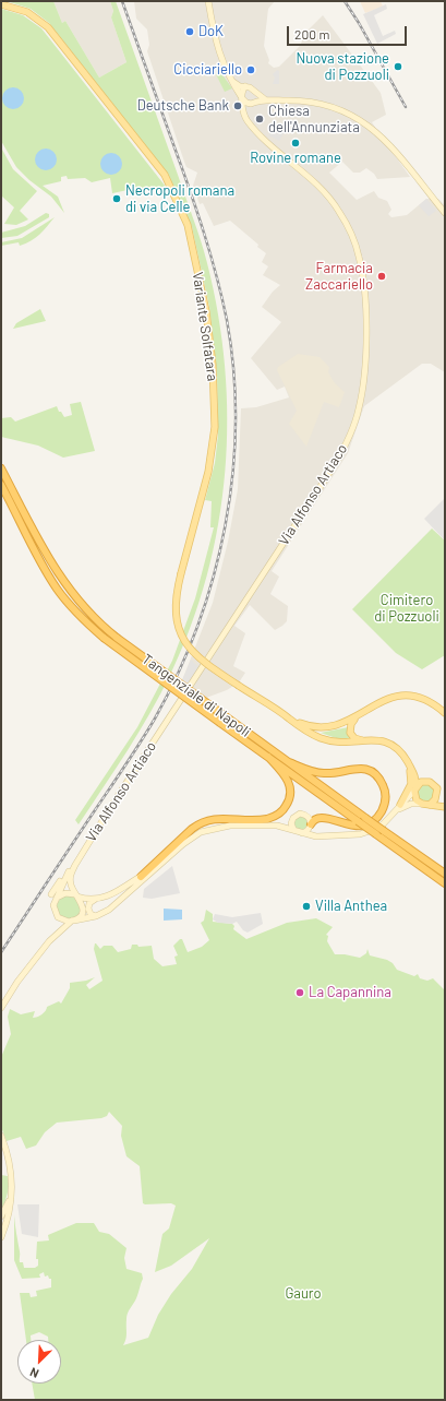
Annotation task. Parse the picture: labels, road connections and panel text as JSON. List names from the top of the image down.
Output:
{
  "streets": {
    "highway": ["Tangenziale di Napoli"],
    "main road": ["Variante Solfatara", "Via Alfonso Artiaco"]
  },
  "parks": ["Cimitero di Pozzuoli", "Gauro"],
  "places": [
    "DoK",
    "Nuova stazione di Pozzuoli",
    "Cicciariello",
    "Deutsche Bank",
    "Chiesa dell'Annunziata",
    "Rovine romane",
    "Necropoli romana di via Celle",
    "Farmacia Zaccariello",
    "Villa Anthea",
    "La Capannina"
  ],
  "scale_bar": "200 m",
  "north": "bottom left"
}
